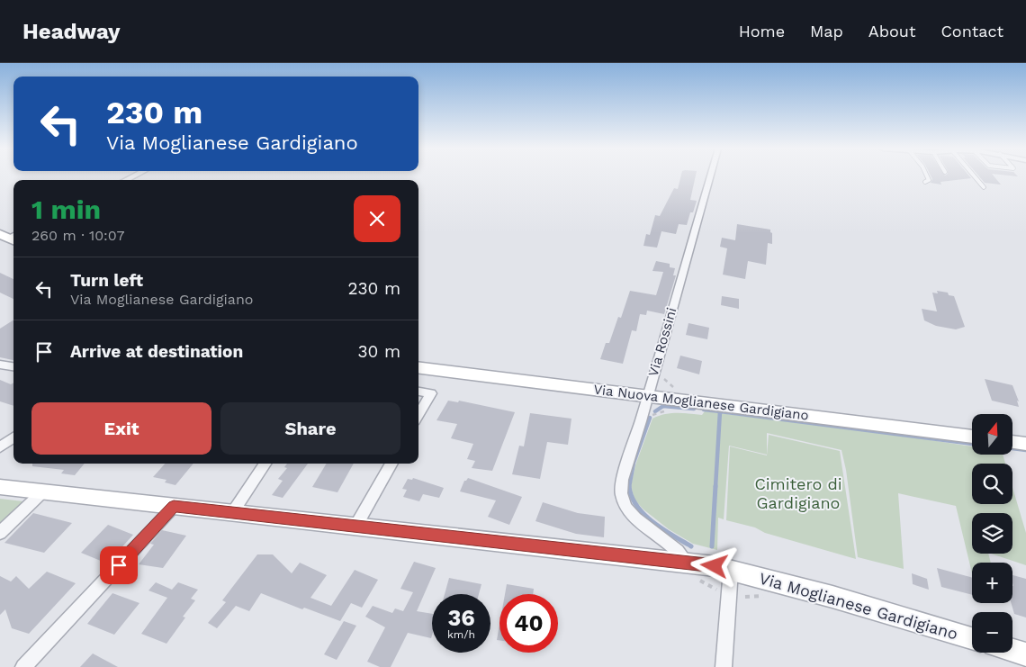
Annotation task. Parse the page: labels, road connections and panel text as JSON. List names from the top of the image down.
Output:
{
  "streets": {
    "main road": ["Via Nuova Moglianese Gardigiano"],
    "street": ["Via Rossini", "Via Moglianese Gardigiano"]
  },
  "crossings": [
    ["Via Rossini", "Via Nuova Moglianese Gardigiano"],
    ["Via Rossini", "Via Moglianese Gardigiano"]
  ],
  "parks": ["Cimitero di Gardigiano"],
  "north": "top",
  "page": {
    "header": "Headway",
    "nav": [
      "Home",
      "Map",
      "About",
      "Contact"
    ],
    "turn": ["230 m", "Via Moglianese Gardigiano"],
    "heading": ["1 min", "260 m · 10:07"],
    "list": [
      {
        "name": "Turn left",
        "note": "Via Moglianese Gardigiano",
        "value": "230 m"
      },
      {
        "name": "Arrive at destination",
        "value": "30 m"
      }
    ],
    "buttons": ["Exit", "Share"],
    "map_buttons": ["+", "−"],
    "speed": "36 km/h",
    "limit": "40"
  }
}
